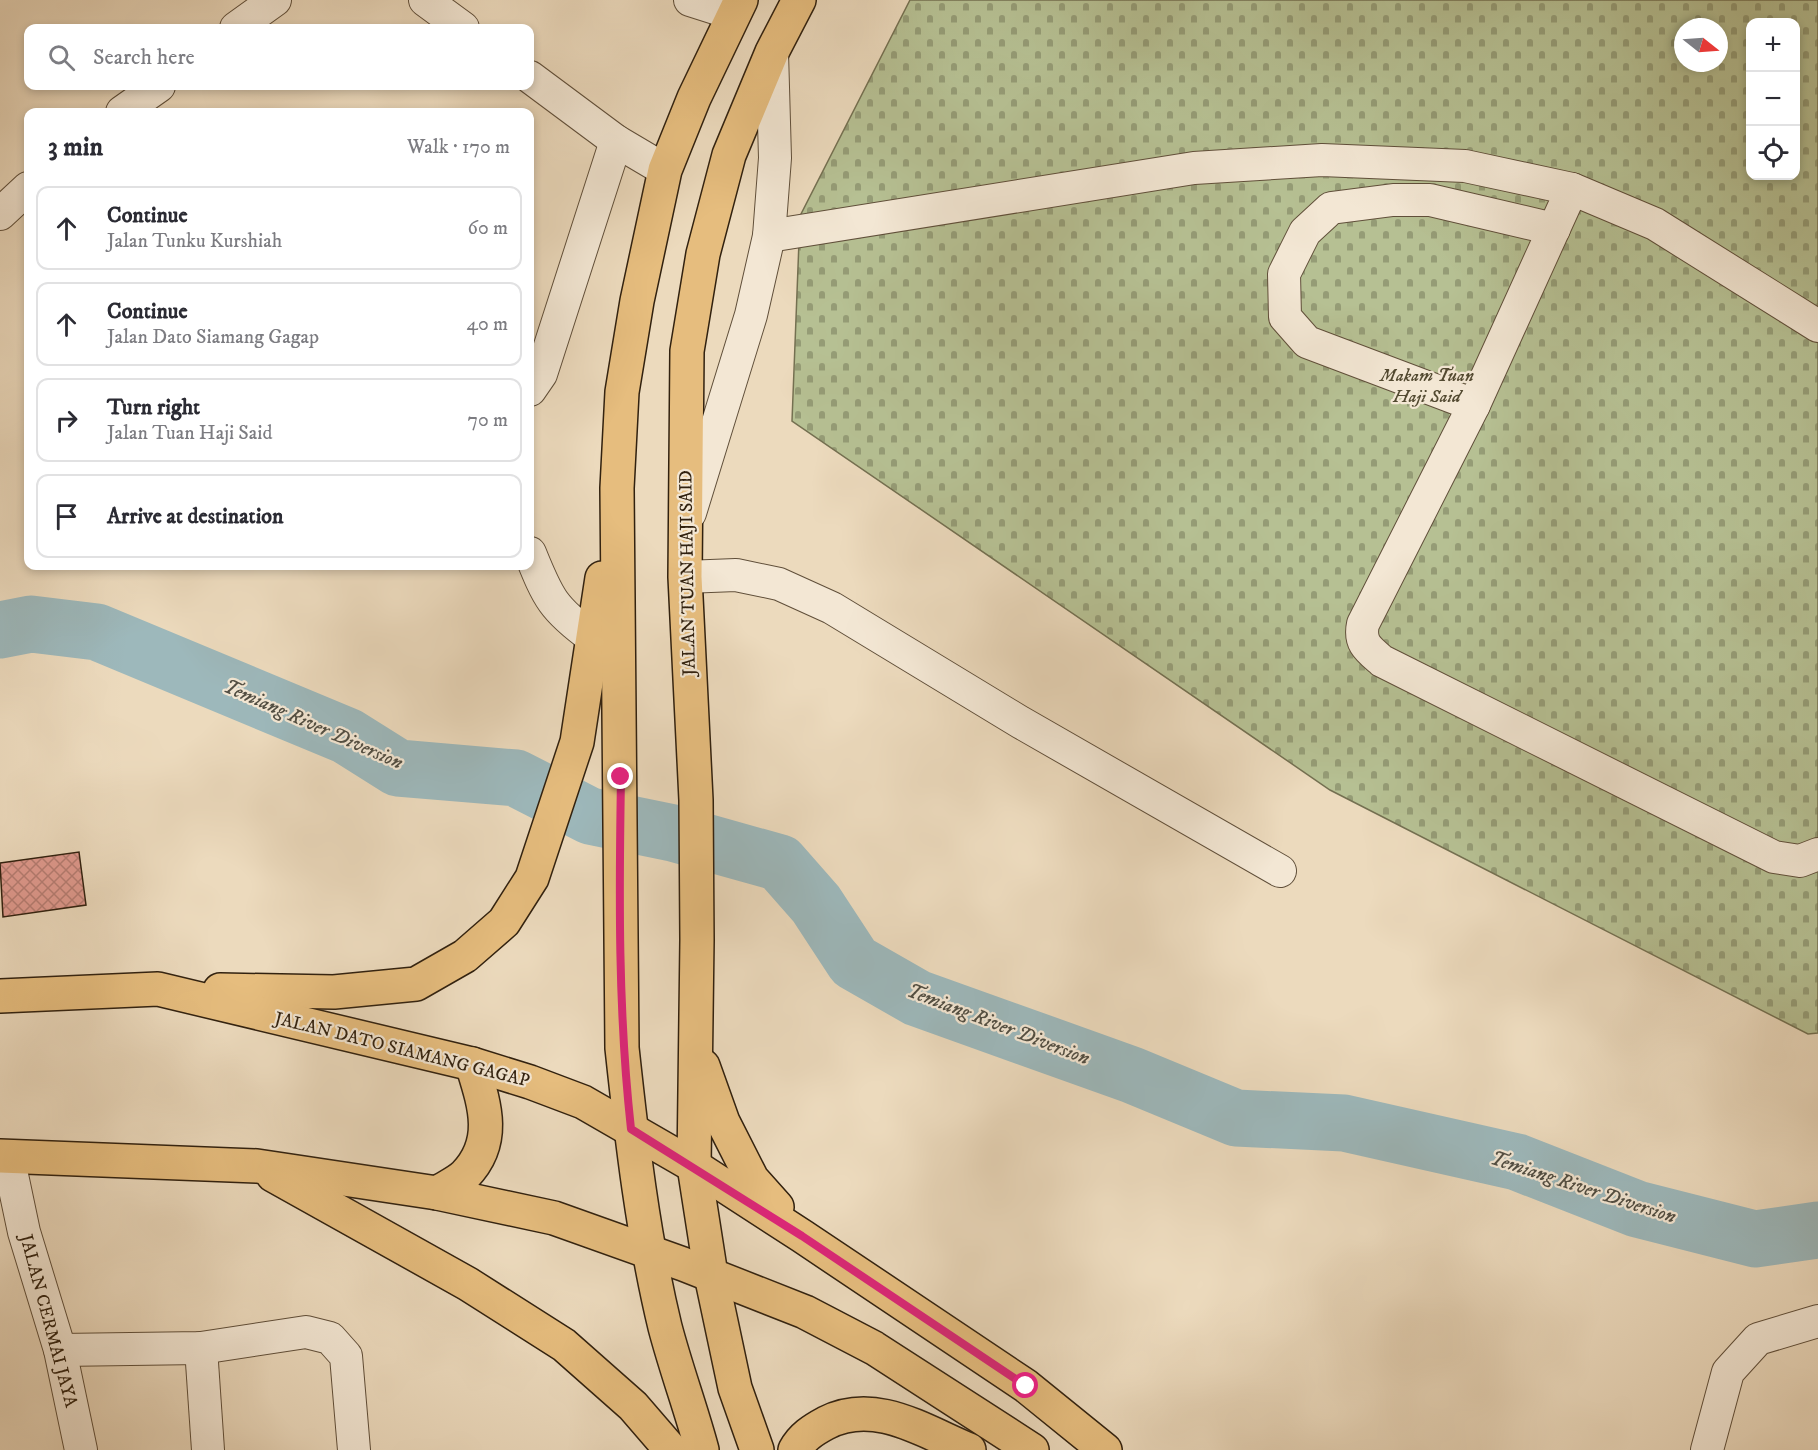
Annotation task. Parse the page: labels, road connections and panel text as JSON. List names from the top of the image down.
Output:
{
  "streets": {
    "main road": ["JALAN TUAN HAJI SAID", "JALAN DATO SIAMANG GAGAP"],
    "street": ["JALAN CERMAI JAYA"]
  },
  "crossings": [
    ["JALAN TUAN HAJI SAID", "JALAN DATO SIAMANG GAGAP"]
  ],
  "water": ["Temiang River Diversion"],
  "parks": ["Makam Tuan Haji Said"],
  "north": "right",
  "page": {
    "map_buttons": ["+", "−"],
    "search": "Search here",
    "heading": ["3 min", "Walk · 170 m"],
    "list": [
      ["Continue", "Jalan Tunku Kurshiah", "60 m"],
      ["Continue", "Jalan Dato Siamang Gagap", "40 m"],
      ["Turn right", "Jalan Tuan Haji Said", "70 m"],
      "Arrive at destination"
    ]
  }
}
